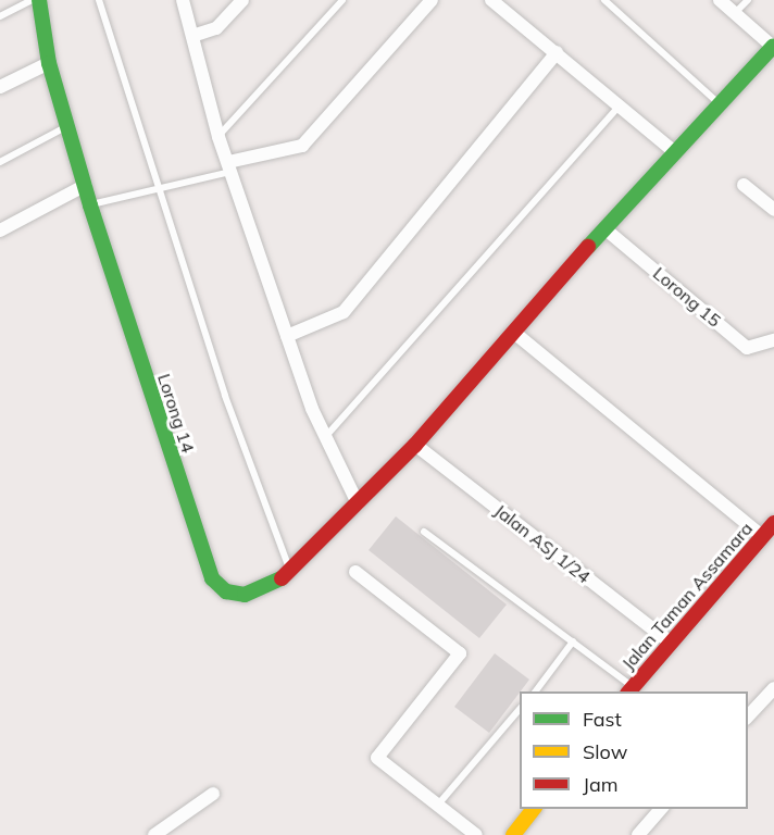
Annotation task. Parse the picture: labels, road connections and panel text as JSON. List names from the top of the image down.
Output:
{
  "streets": {
    "street": [
      "Lorong 15",
      "Lorong 14",
      "Jalan ASJ 1/24",
      "Jalan Taman Assamara"
    ]
  },
  "crossings": [
    ["Lorong 15", "Lorong 14"],
    ["Lorong 14", "Jalan ASJ 1/24"],
    ["Jalan ASJ 1/24", "Jalan Taman Assamara"]
  ],
  "legend": ["Fast", "Slow", "Jam"]
}
